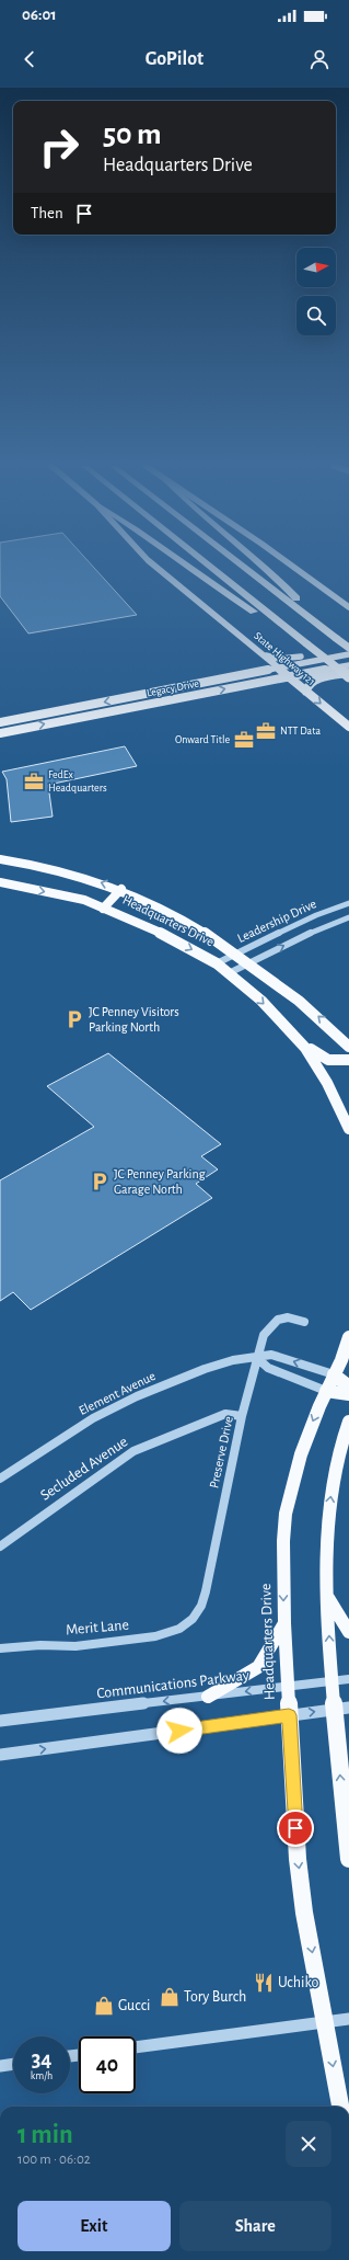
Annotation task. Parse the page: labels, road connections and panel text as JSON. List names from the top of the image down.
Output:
{
  "streets": {
    "main road": ["State Highway 121", "Legacy Drive", "Headquarters Drive"],
    "street": [
      "Leadership Drive",
      "Element Avenue",
      "Preserve Drive",
      "Secluded Avenue",
      "Merit Lane",
      "Communications Parkway"
    ]
  },
  "crossings": [
    ["State Highway 121", "Legacy Drive"],
    ["Headquarters Drive", "Leadership Drive"],
    ["Headquarters Drive", "Element Avenue"],
    ["Headquarters Drive", "Communications Parkway"],
    ["Element Avenue", "Preserve Drive"],
    ["Preserve Drive", "Secluded Avenue"],
    ["Preserve Drive", "Merit Lane"]
  ],
  "places": {
    "office": ["NTT Data", "Onward Title", "FedEx Headquarters"],
    "parking": ["JC Penney Visitors Parking North", "JC Penney Parking Garage North"],
    "restaurant": ["Uchiko"],
    "shop": ["Tory Burch", "Gucci"]
  },
  "north": "right",
  "page": {
    "status": "06:01",
    "header": "GoPilot",
    "turn": ["50 m", "Headquarters Drive"],
    "then": "Then",
    "speed": "34 km/h",
    "limit": "40",
    "heading": ["1 min", "100 m · 06:02"],
    "buttons": ["Exit", "Share"]
  }
}
